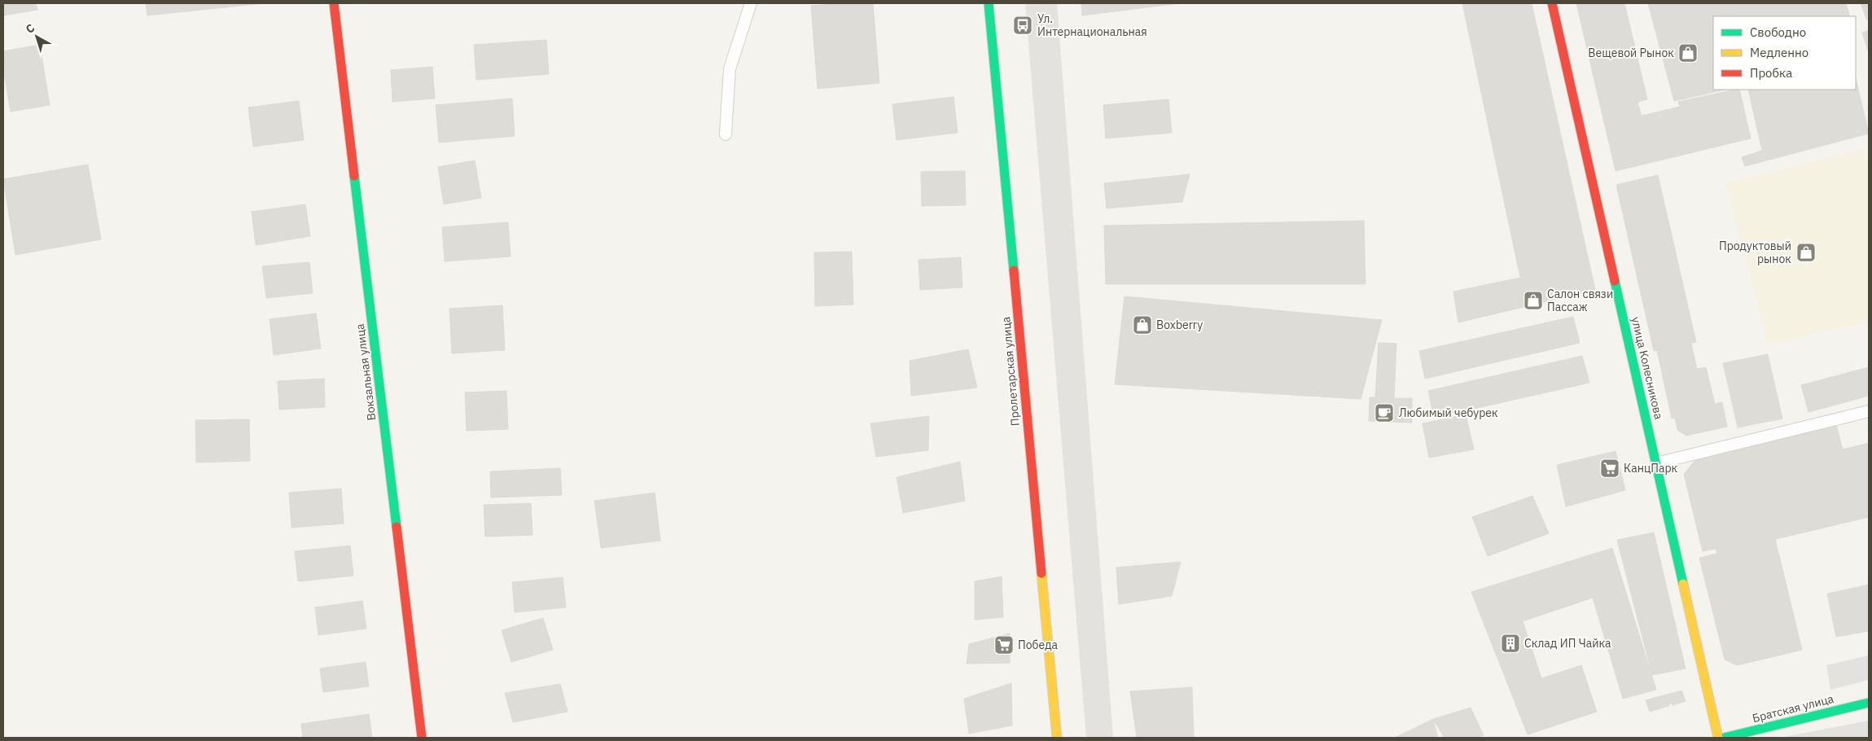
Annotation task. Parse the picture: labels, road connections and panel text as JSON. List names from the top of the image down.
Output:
{
  "streets": {
    "street": [
      "улица Колесникова",
      "Пролетарская улица",
      "Вокзальная улица",
      "Братская улица"
    ]
  },
  "places": {
    "bus stop": ["Ул. Интернациональная"],
    "shop": [
      "Вещевой Рынок",
      "Продуктовый рынок",
      "Салон связи Пассаж",
      "Boxberry"
    ],
    "cafe": ["Любимый чебурек"],
    "supermarket": ["КанцПарк", "Победа"],
    "building": ["Склад ИП Чайка"]
  },
  "legend": ["Свободно", "Медленно", "Пробка"],
  "north": "top left"
}
